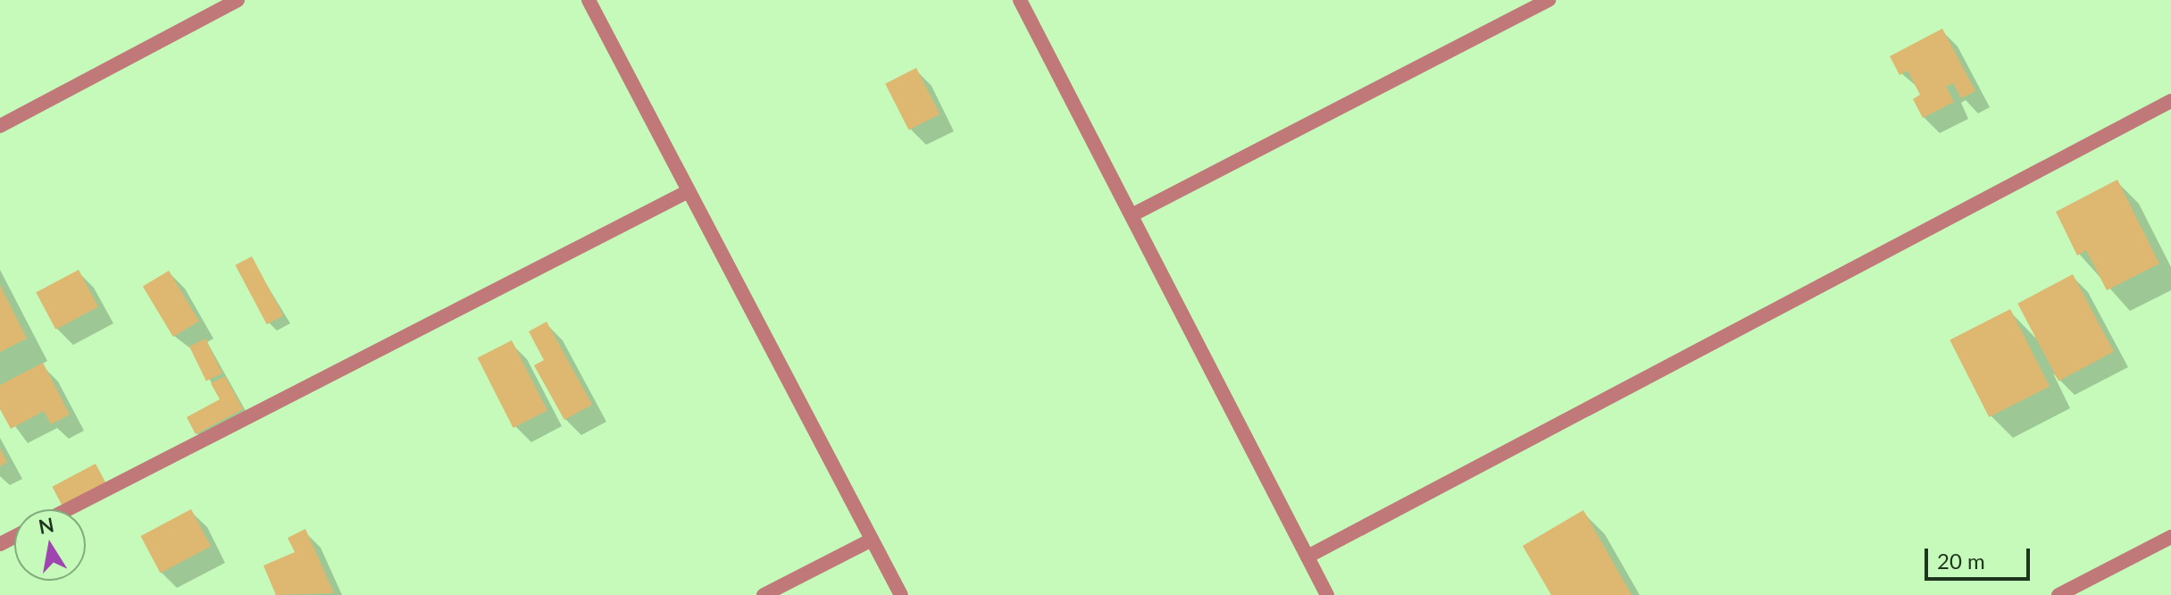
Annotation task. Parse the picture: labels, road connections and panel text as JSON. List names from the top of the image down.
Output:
{
  "scale_bar": "20 m",
  "north": "top"
}
